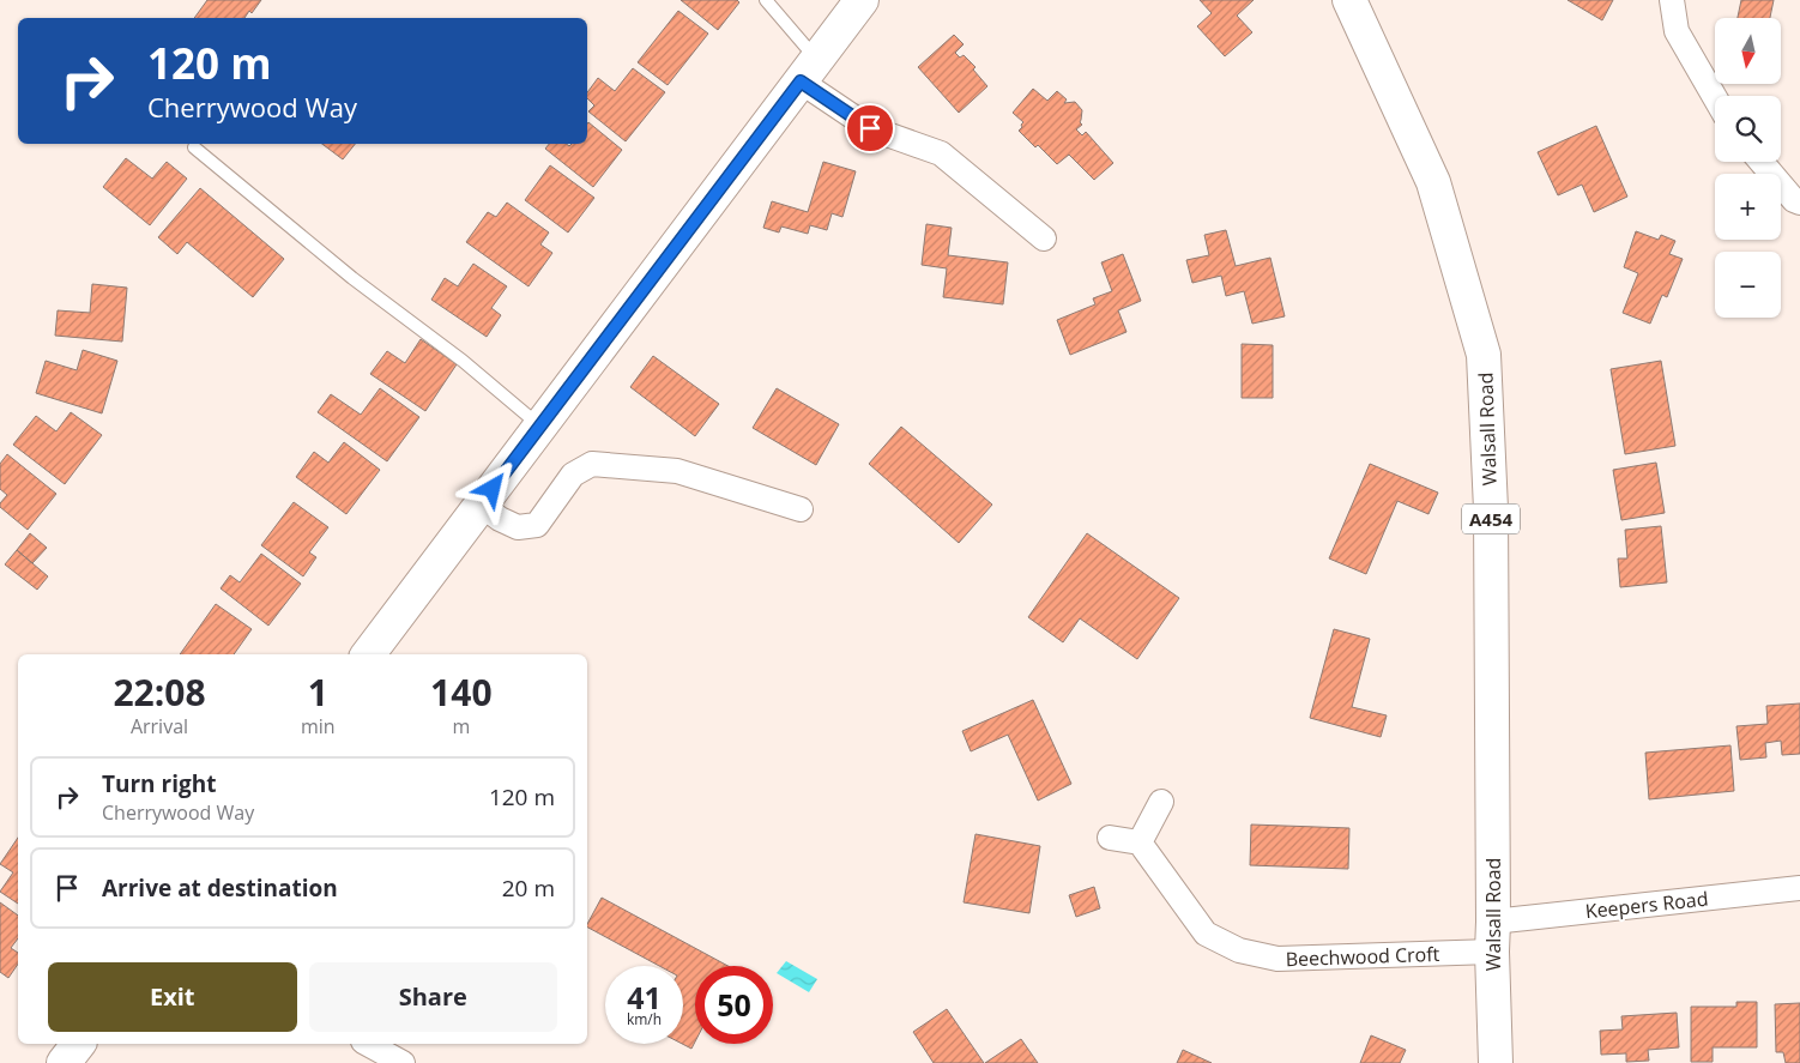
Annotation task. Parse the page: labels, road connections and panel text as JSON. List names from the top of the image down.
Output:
{
  "streets": {
    "main road": ["Walsall Road", "A454"],
    "street": ["Keepers Road", "Beechwood Croft"]
  },
  "crossings": [
    ["Walsall Road", "Keepers Road"],
    ["Walsall Road", "Beechwood Croft"],
    ["Keepers Road", "Beechwood Croft"]
  ],
  "north": "bottom",
  "page": {
    "map_buttons": ["+", "−"],
    "turn": ["120 m", "Cherrywood Way"],
    "eta": [
      "22:08",
      "Arrival",
      "1",
      "min",
      "140",
      "m"
    ],
    "list": [
      {
        "name": "Turn right",
        "note": "Cherrywood Way",
        "value": "120 m"
      },
      {
        "name": "Arrive at destination",
        "value": "20 m"
      }
    ],
    "buttons": ["Exit", "Share"],
    "speed": "41 km/h",
    "limit": "50"
  }
}
